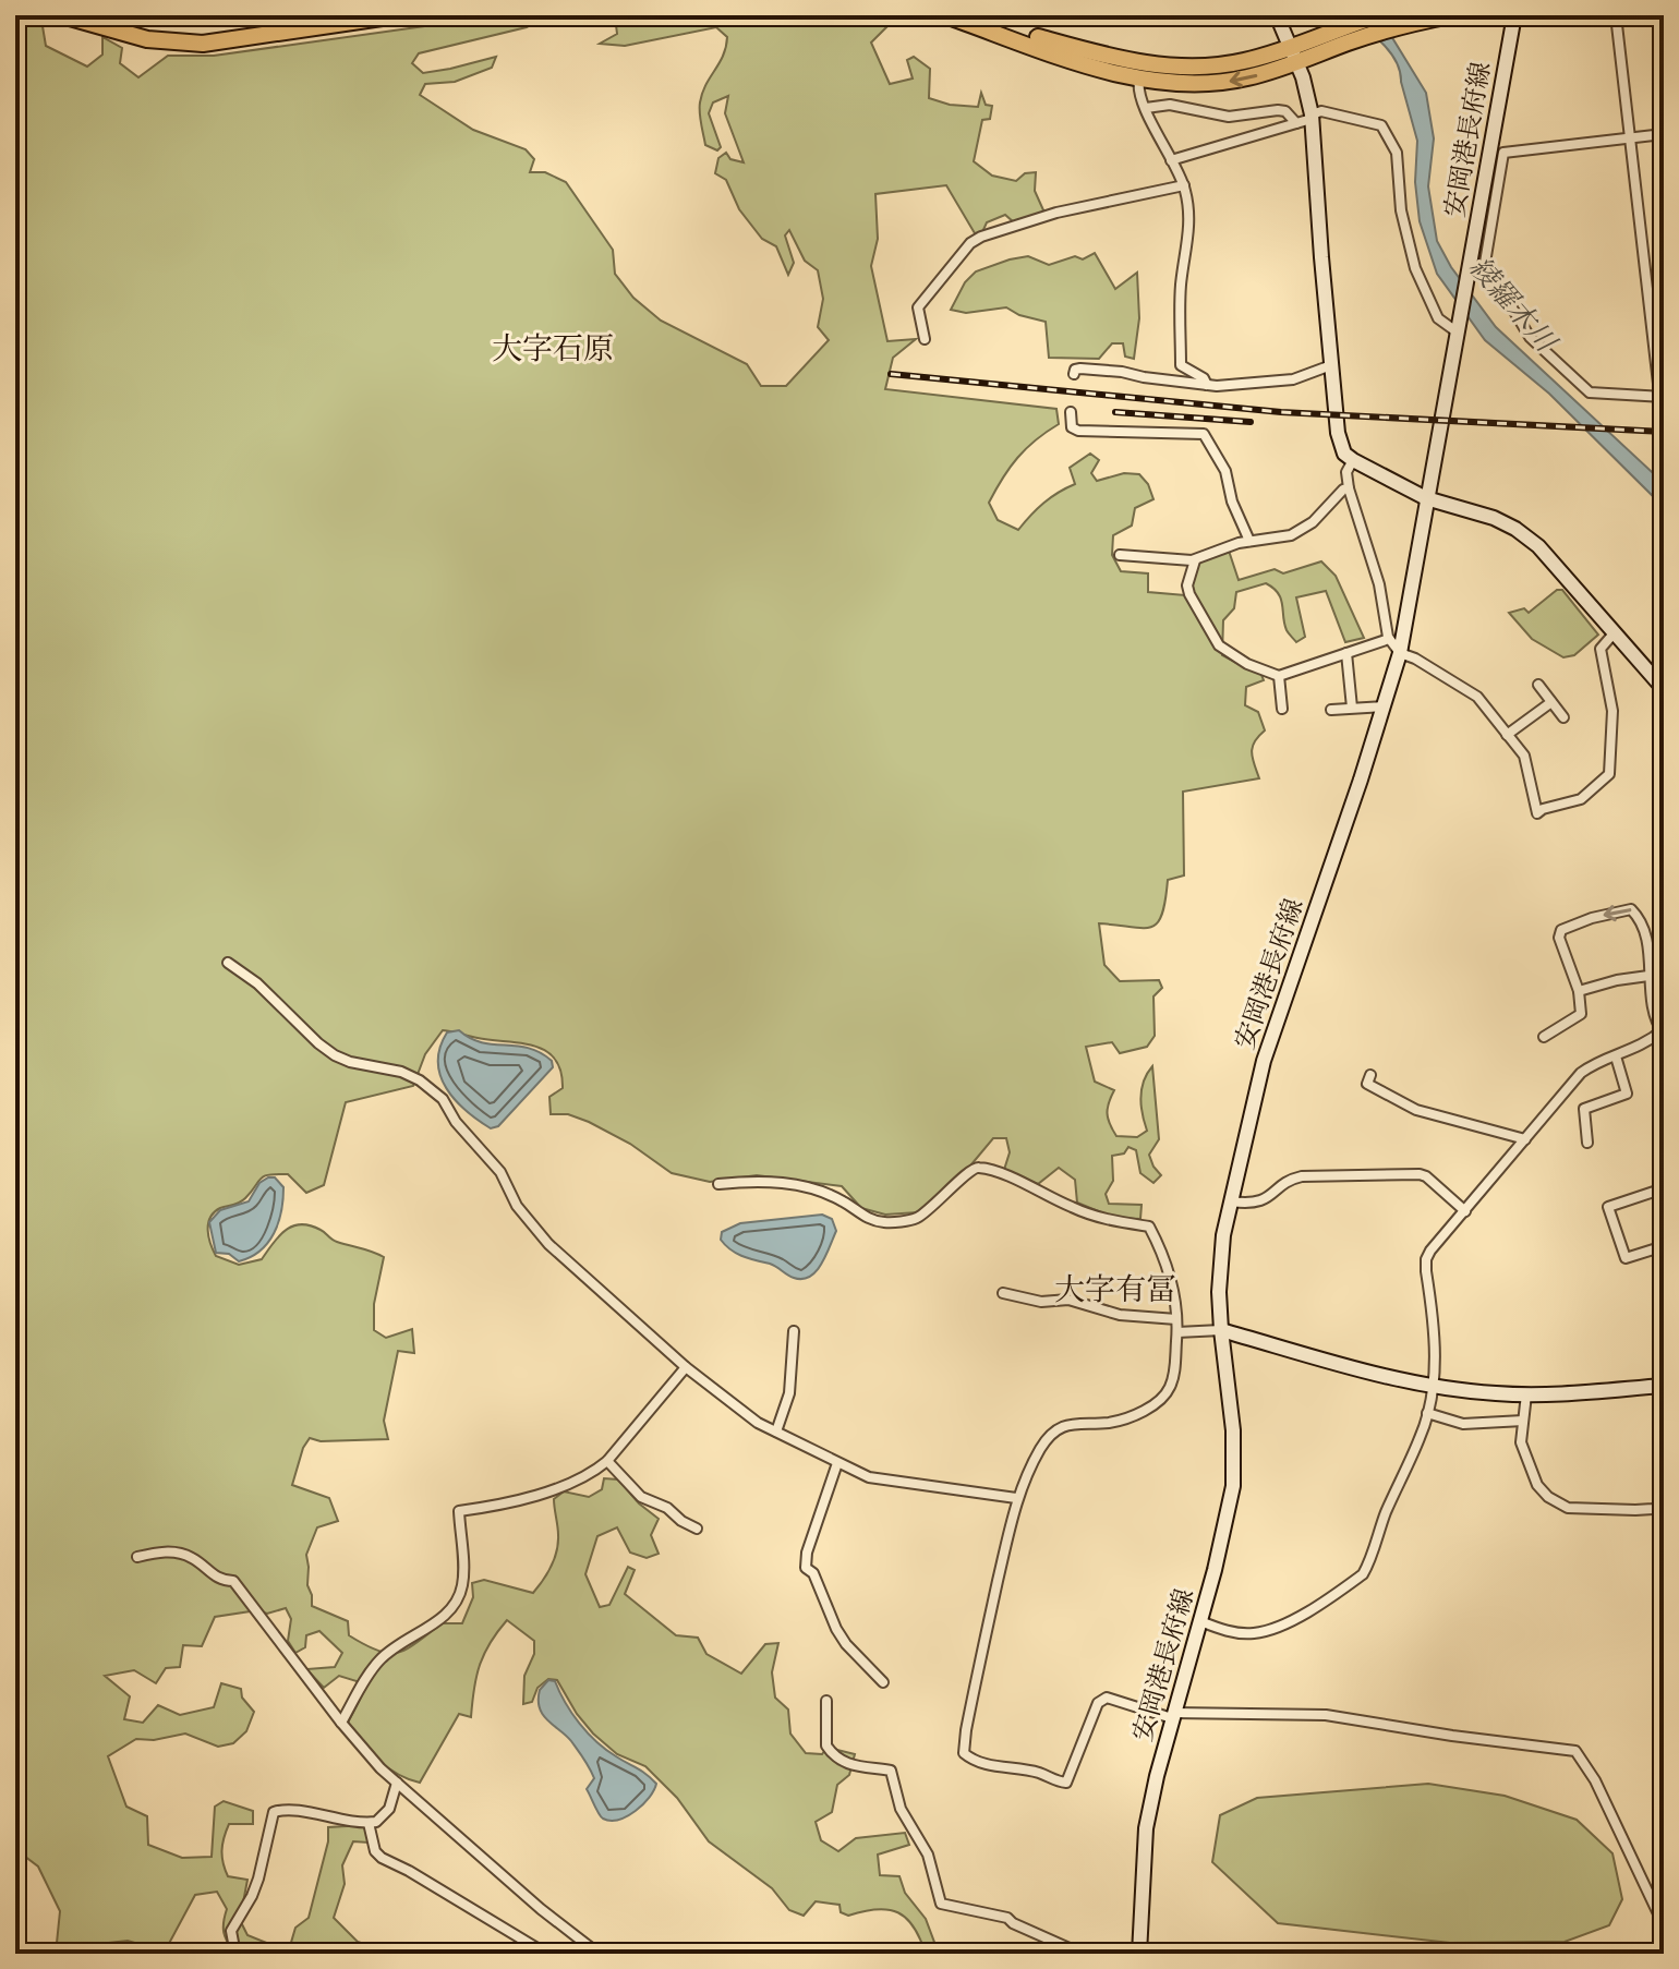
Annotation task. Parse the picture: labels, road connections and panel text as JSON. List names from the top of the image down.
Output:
{
  "streets": {
    "main road": ["安岡港長府線"]
  },
  "districts": ["大字石原", "大字有冨"],
  "water": ["綾羅木川"]
}
